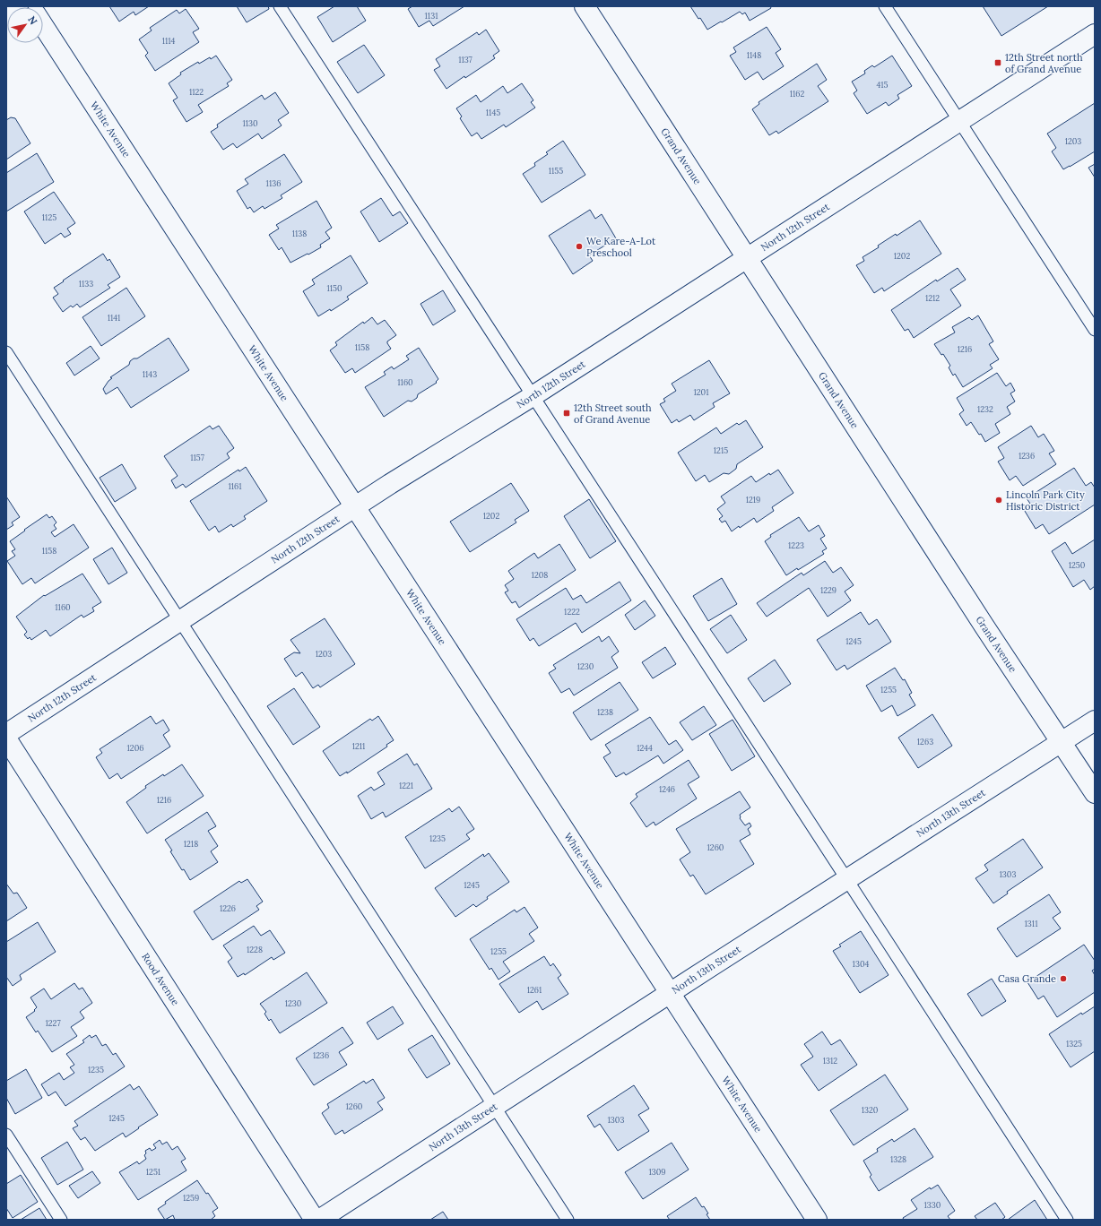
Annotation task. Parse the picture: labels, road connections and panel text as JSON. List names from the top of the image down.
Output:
{
  "streets": {
    "street": [
      "White Avenue",
      "Grand Avenue",
      "North 12th Street",
      "North 13th Street",
      "Rood Avenue"
    ]
  },
  "crossings": [
    ["White Avenue", "North 12th Street"],
    ["White Avenue", "North 13th Street"],
    ["Grand Avenue", "North 12th Street"],
    ["Grand Avenue", "North 13th Street"]
  ],
  "places": {
    "transit": ["12th Street north of Grand Avenue", "12th Street south of Grand Avenue"],
    "other": ["We Kare-A-Lot Preschool", "Lincoln Park City Historic District", "Casa Grande"]
  },
  "house_numbers": [
    "1131",
    "1114",
    "1148",
    "1137",
    "415",
    "1122",
    "1162",
    "1145",
    "1130",
    "1203",
    "1155",
    "1136",
    "1125",
    "1138",
    "1202",
    "1133",
    "1150",
    "1212",
    "1141",
    "1158",
    "1216",
    "1143",
    "1160",
    "1201",
    "1232",
    "1215",
    "1236",
    "1157",
    "1161",
    "1219",
    "1202",
    "1223",
    "1158",
    "1250",
    "1208",
    "1229",
    "1160",
    "1222",
    "1245",
    "1203",
    "1230",
    "1255",
    "1238",
    "1263",
    "1211",
    "1206",
    "1244",
    "1221",
    "1246",
    "1216",
    "1235",
    "1218",
    "1260",
    "1303",
    "1245",
    "1226",
    "1311",
    "1228",
    "1255",
    "1304",
    "1261",
    "1230",
    "1227",
    "1325",
    "1236",
    "1312",
    "1235",
    "1260",
    "1320",
    "1245",
    "1303",
    "1328",
    "1251",
    "1309",
    "1259",
    "1330"
  ],
  "north": "top right"
}
